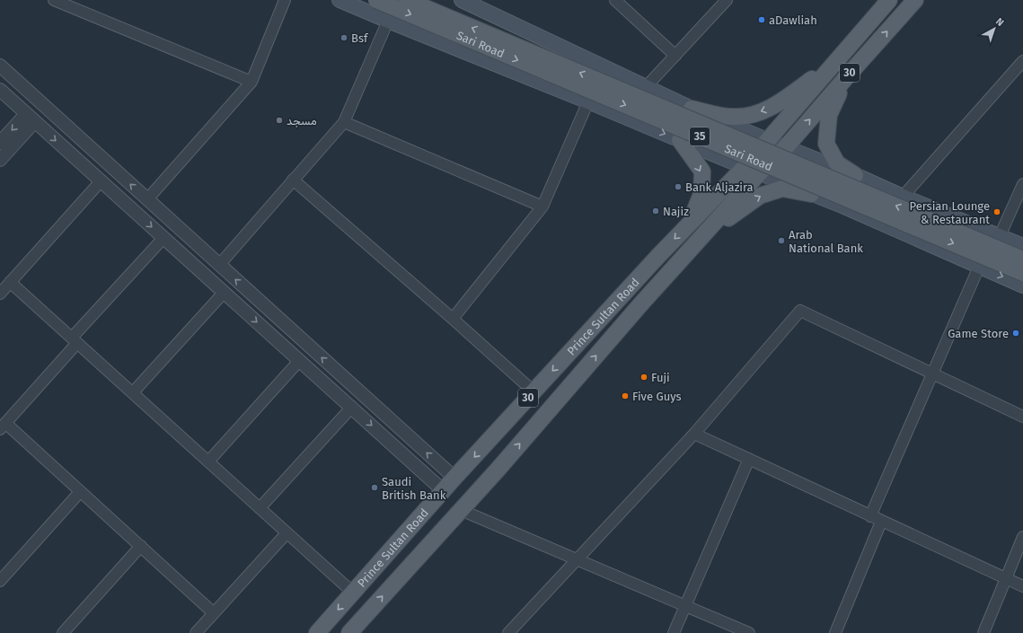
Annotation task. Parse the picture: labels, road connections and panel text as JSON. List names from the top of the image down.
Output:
{
  "streets": {
    "main road": [
      "Sari Road",
      "30",
      "35",
      "Prince Sultan Road"
    ]
  },
  "crossings": [
    ["Sari Road", "Prince Sultan Road"]
  ],
  "places": [
    "aDawliah",
    "Bsf",
    "مسجد",
    "Bank Aljazira",
    "Najiz",
    "Persian Lounge & Restaurant",
    "Arab National Bank",
    "Game Store",
    "Fuji",
    "Five Guys",
    "Saudi British Bank"
  ],
  "north": "top right"
}
